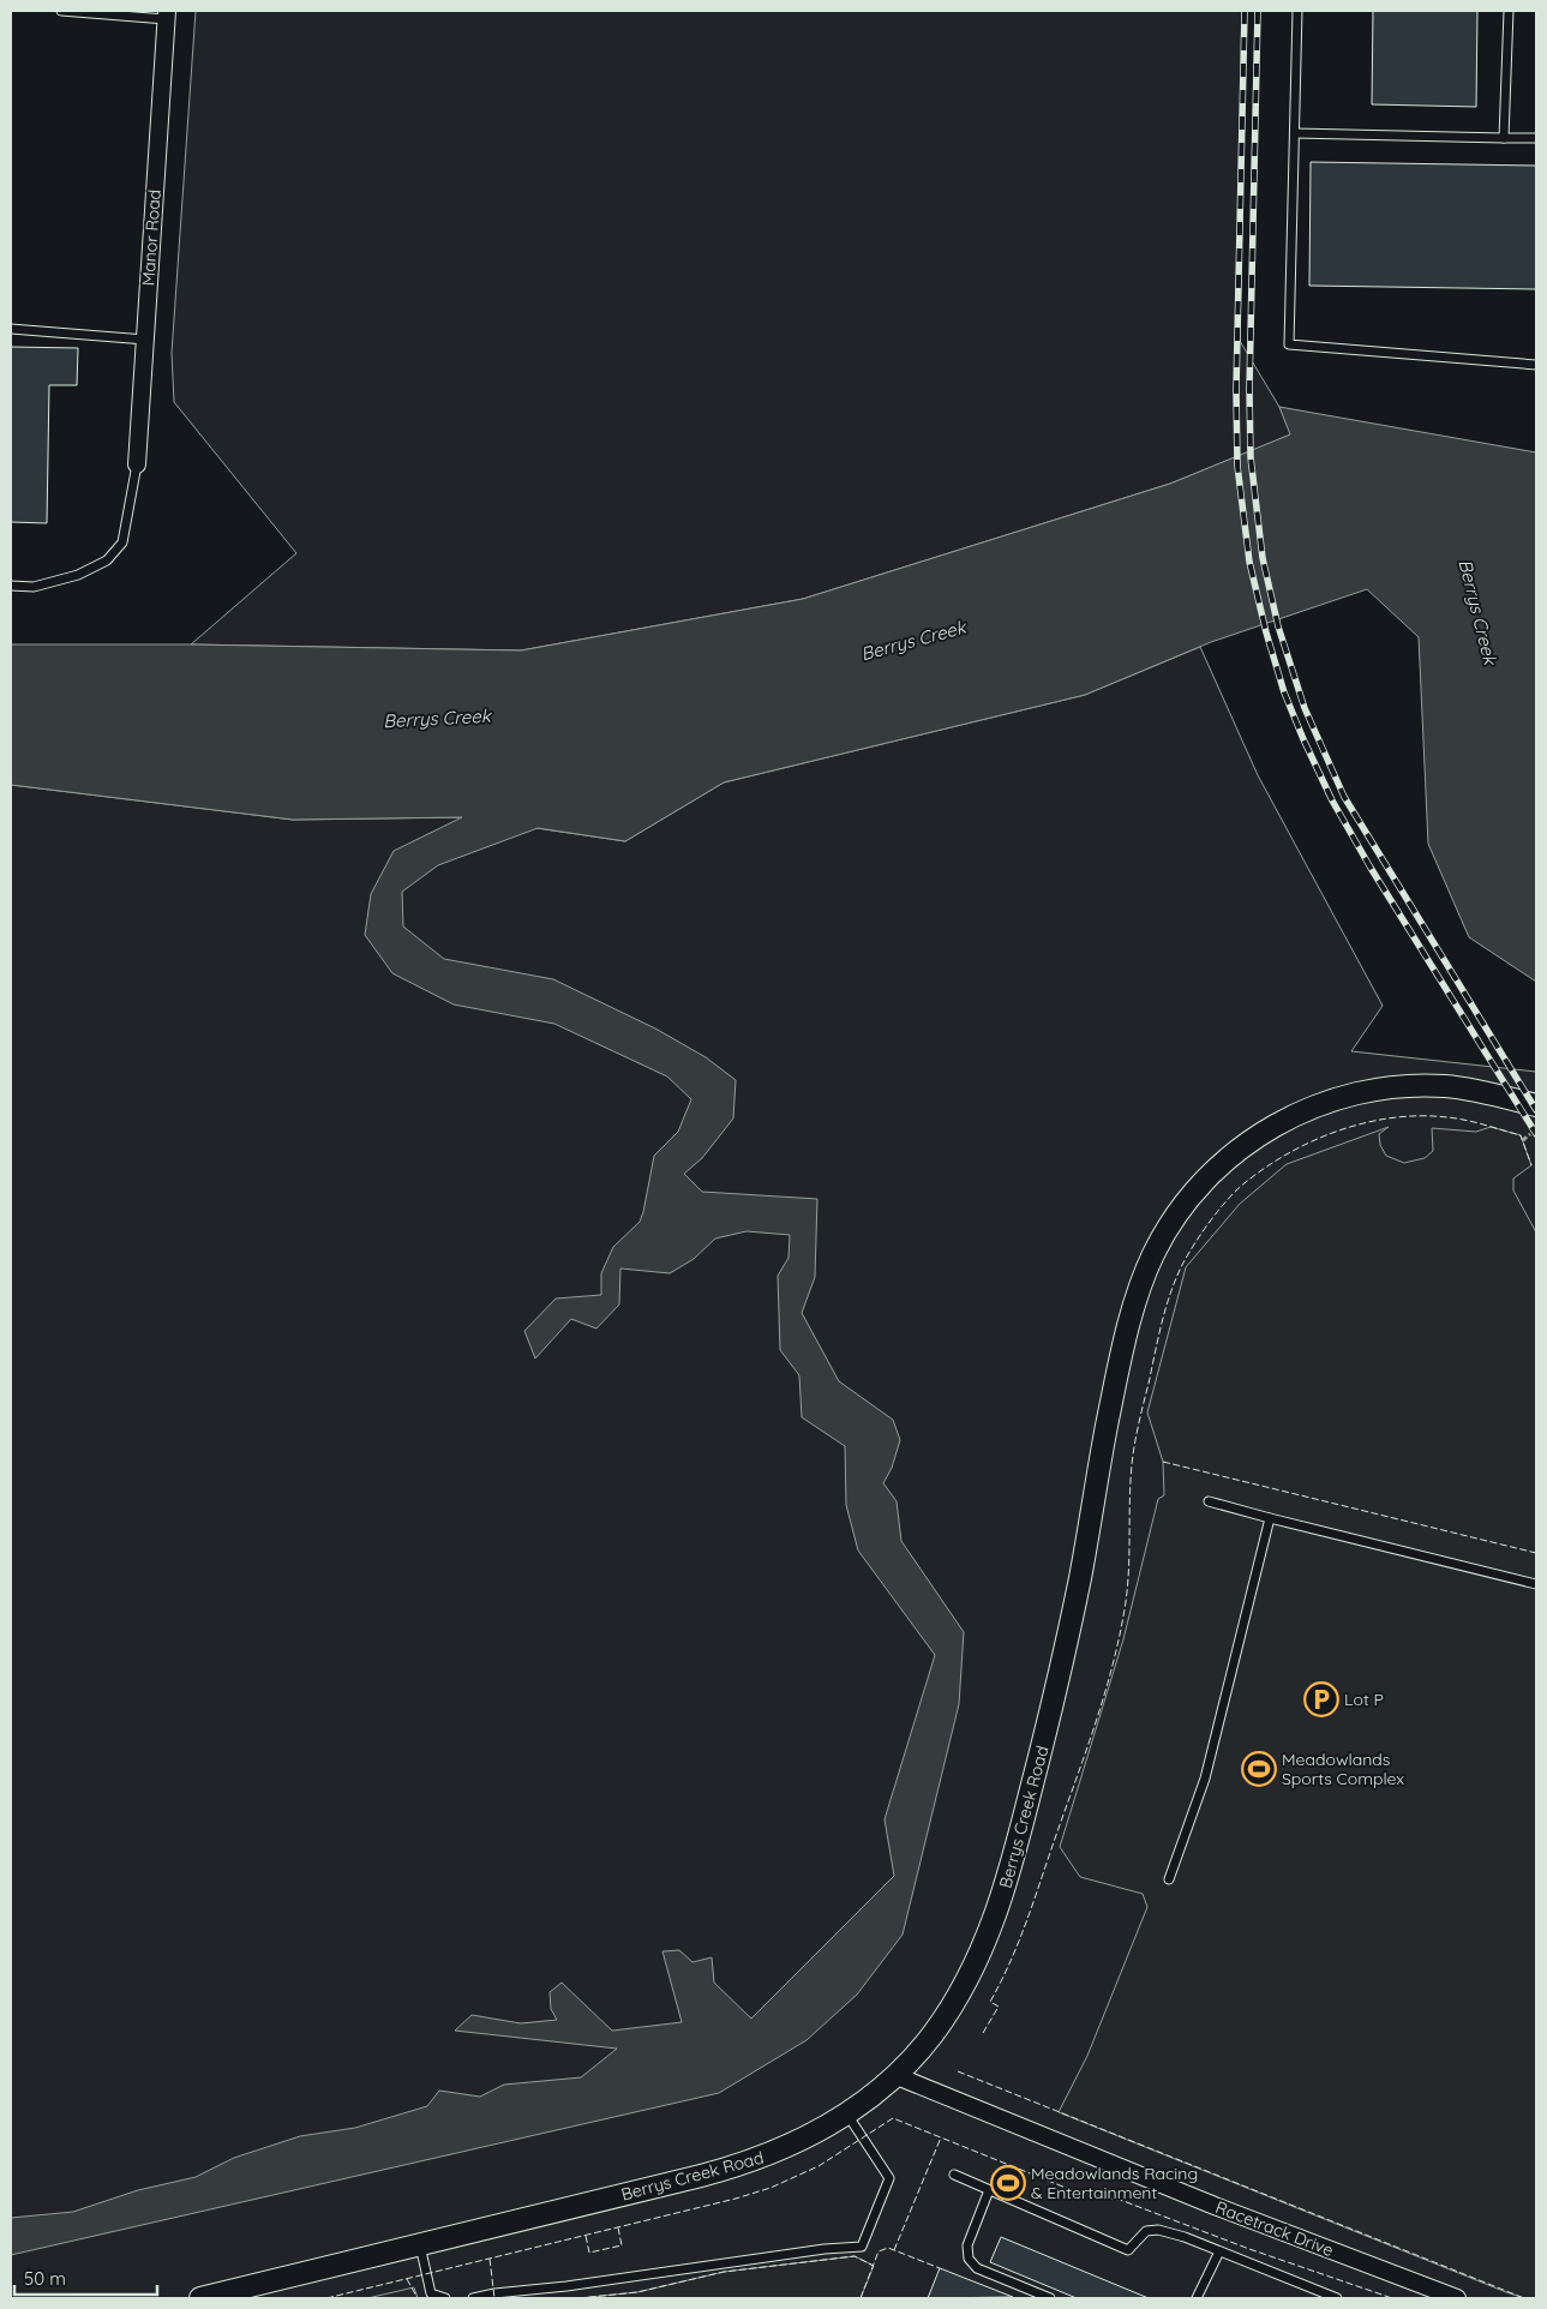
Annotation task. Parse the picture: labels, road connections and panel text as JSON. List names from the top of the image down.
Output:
{
  "streets": {
    "street": ["Manor Road", "Berrys Creek Road", "Racetrack Drive"]
  },
  "crossings": [
    ["Berrys Creek Road", "Racetrack Drive"]
  ],
  "water": ["Berrys Creek"],
  "places": {
    "parking": ["Lot P"],
    "sports": ["Meadowlands Sports Complex", "Meadowlands Racing & Entertainment"]
  },
  "scale_bar": "50 m"
}
